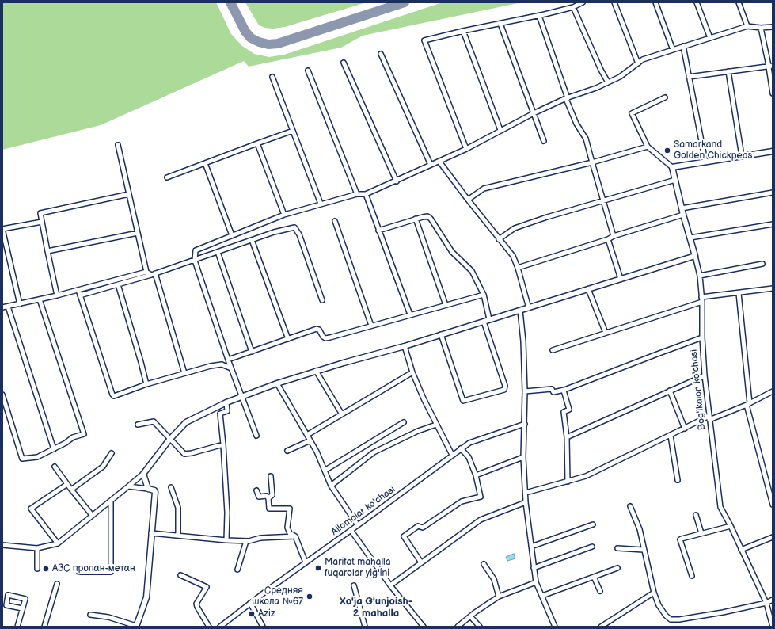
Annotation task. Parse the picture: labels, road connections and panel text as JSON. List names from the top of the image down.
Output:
{
  "streets": {
    "street": ["Bog'ikalon ko'chasi", "Allomalar ko'chasi"]
  },
  "districts": ["Xo'ja G'unjoish- 2 mahalla"],
  "places": [
    "Samarkand Golden Chickpeas",
    "Marifat mahalla fuqarolar yig'ini",
    "АЗС пропан-метан",
    "Средняя школа №67",
    "Aziz"
  ]
}
